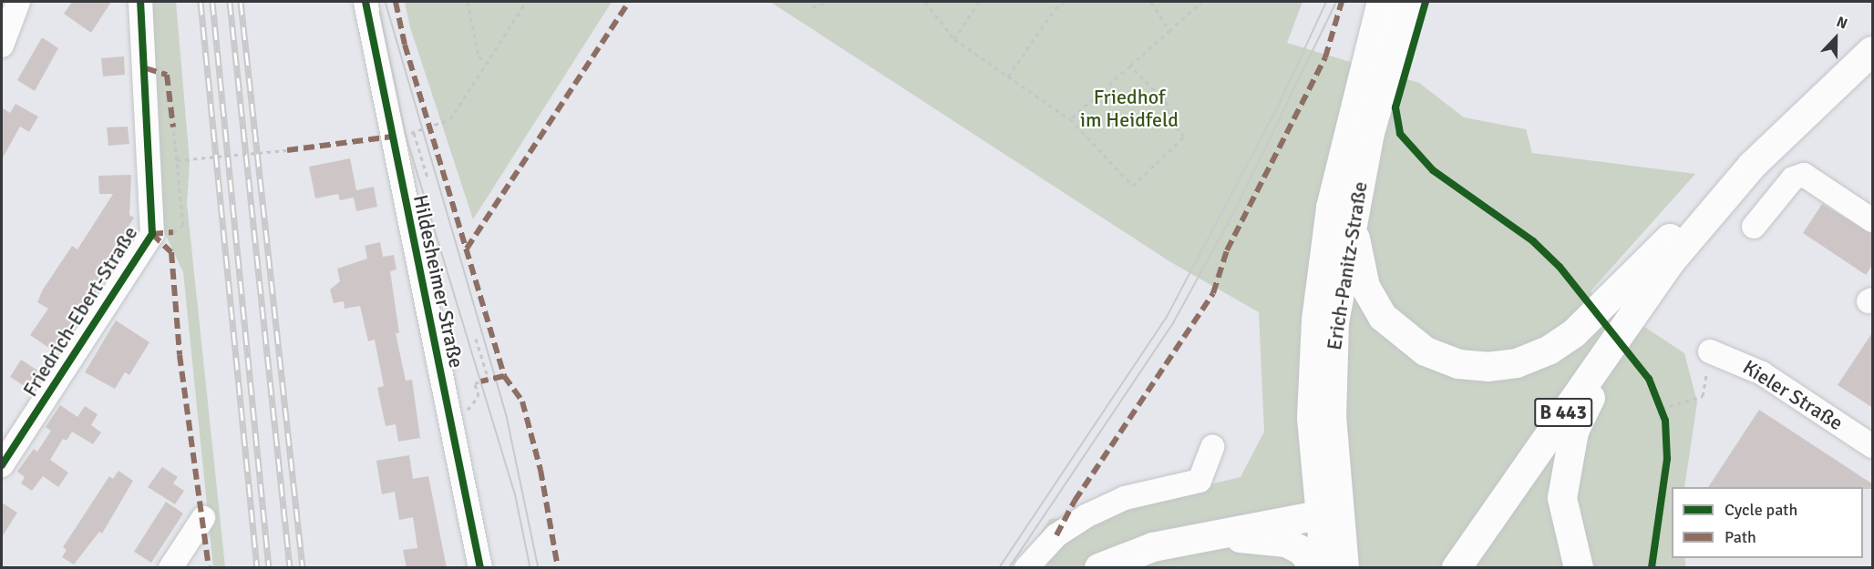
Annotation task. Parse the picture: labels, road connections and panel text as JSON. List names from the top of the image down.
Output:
{
  "streets": {
    "main road": ["Erich-Panitz-Straße", "B 443"],
    "street": ["Hildesheimer Straße", "Friedrich-Ebert-Straße", "Kieler Straße"]
  },
  "parks": ["Friedhof im Heidfeld"],
  "legend": ["Cycle path", "Path"],
  "north": "top"
}
